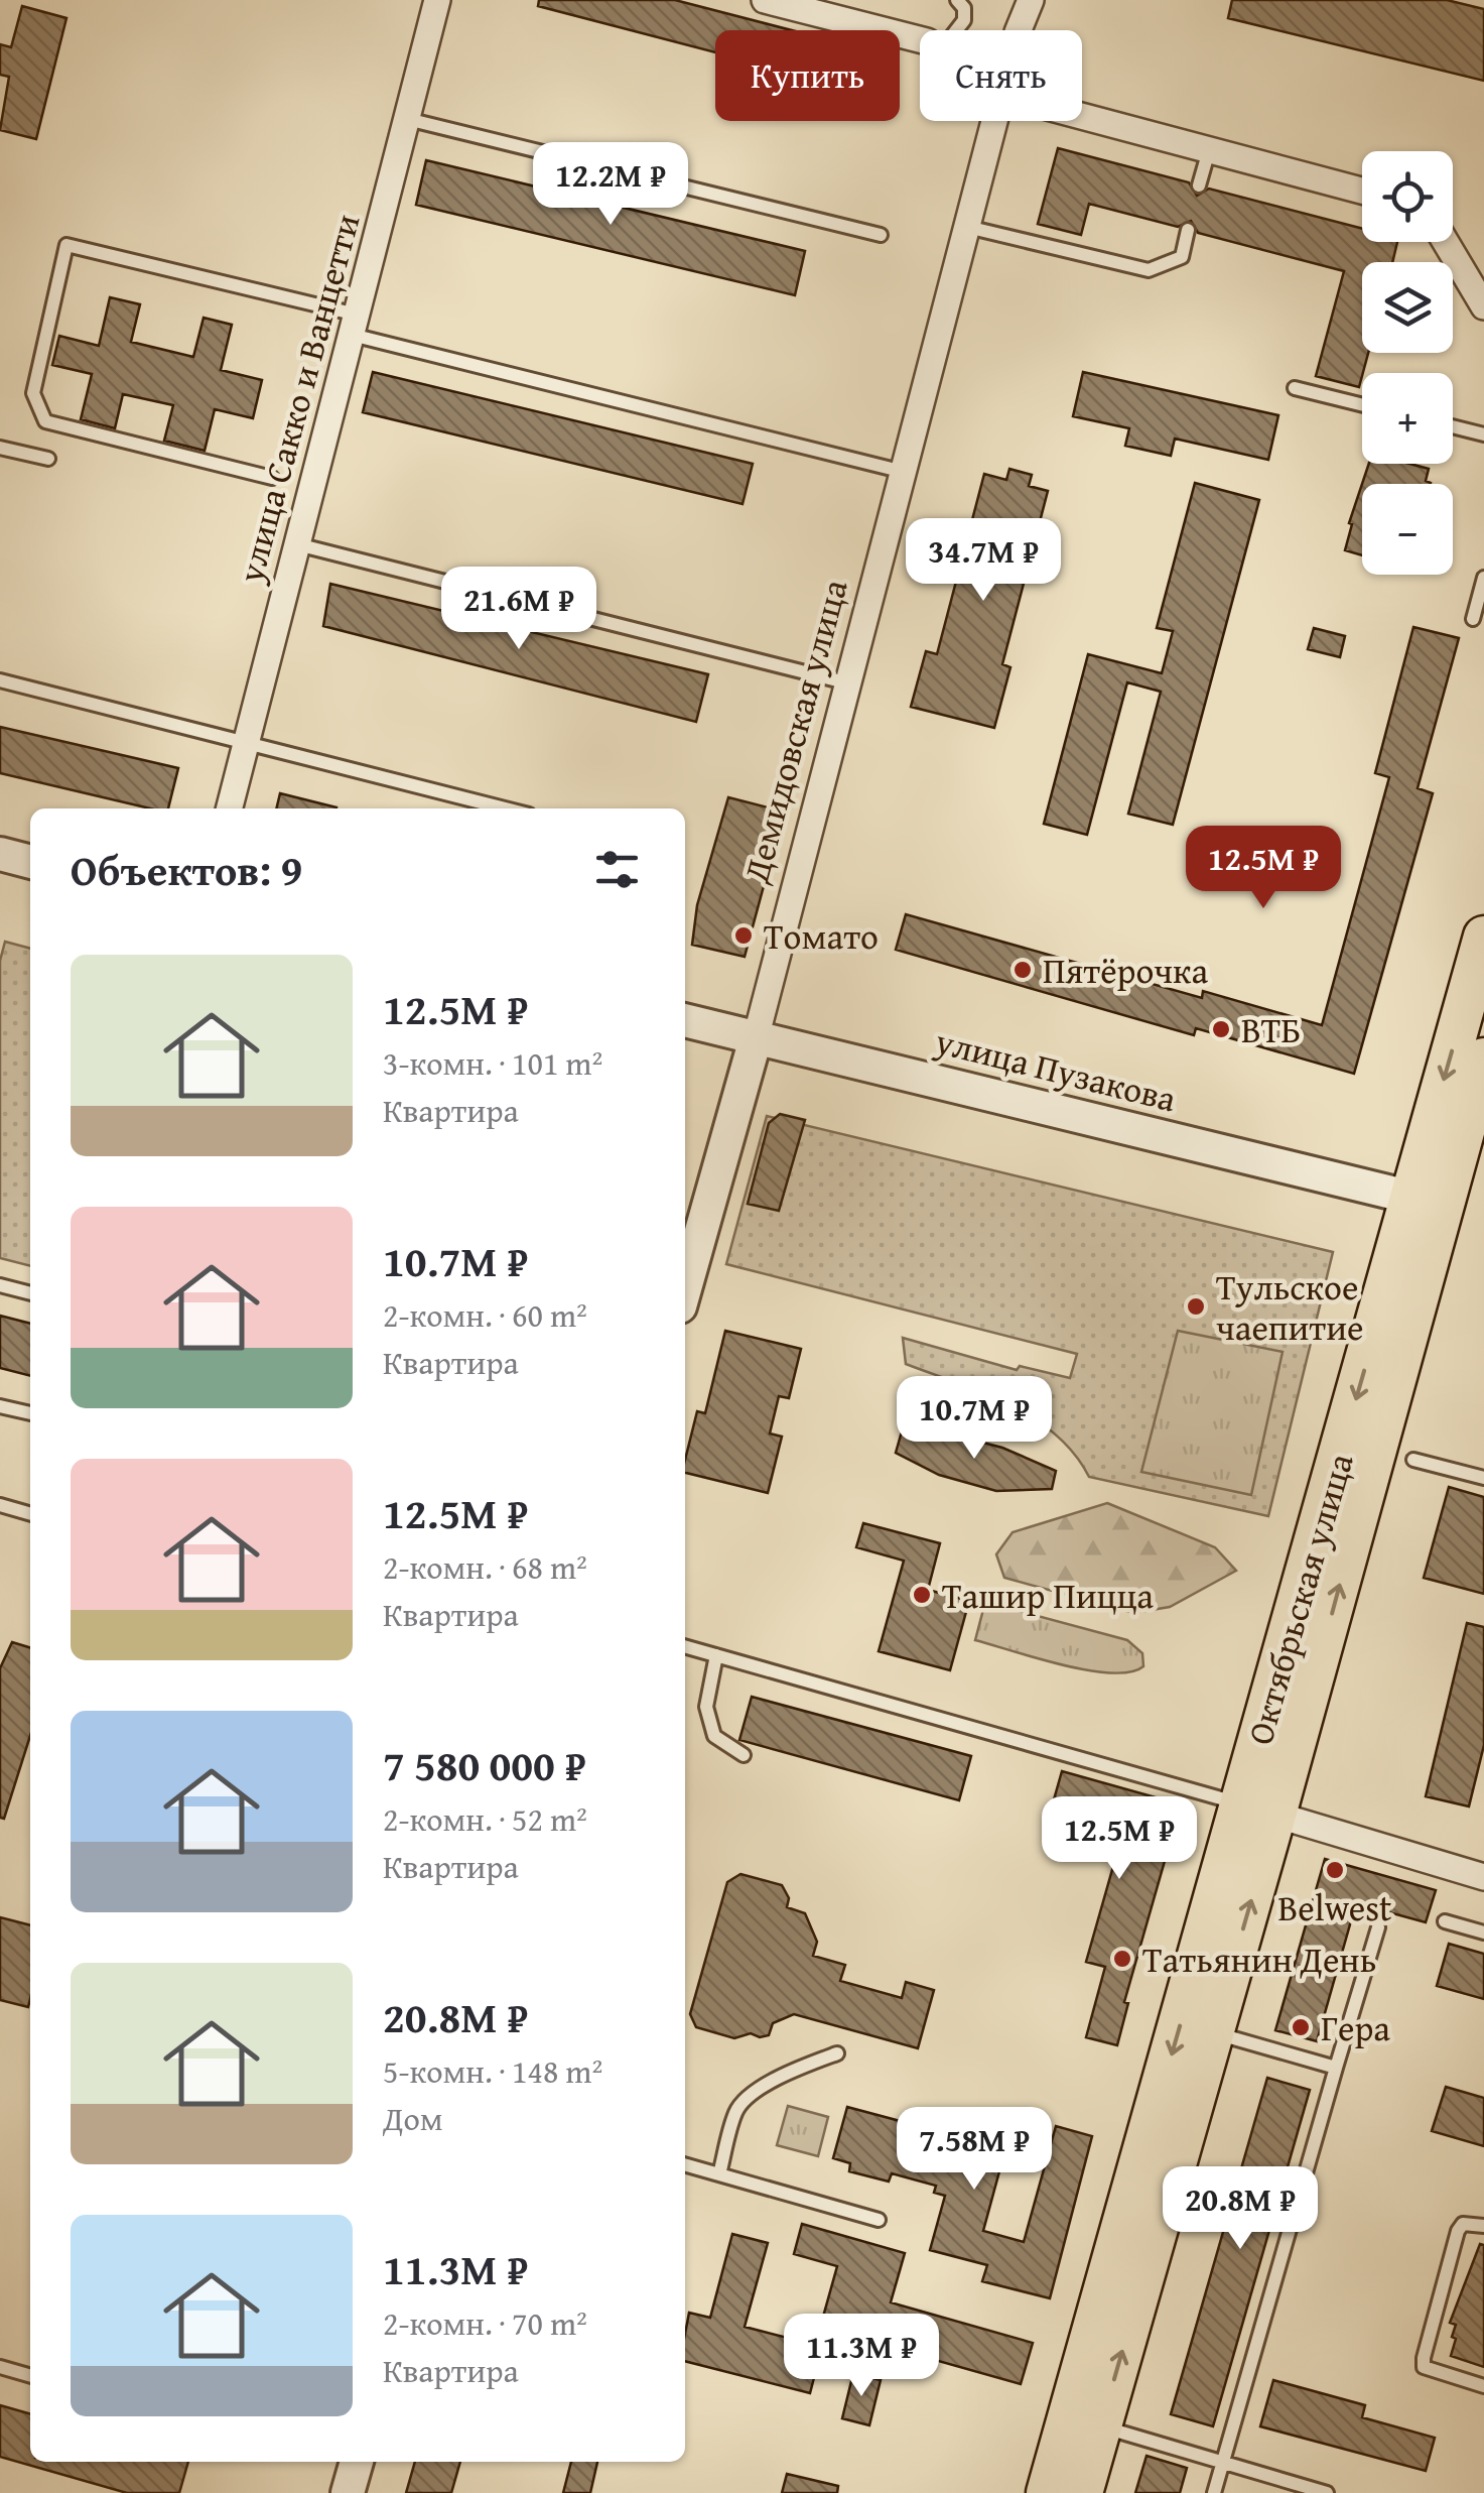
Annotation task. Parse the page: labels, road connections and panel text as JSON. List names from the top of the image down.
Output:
{
  "streets": {
    "main road": ["Октябрьская улица"],
    "street": ["улица Сакко и Ванцетти", "Демидовская улица", "улица Пузакова"]
  },
  "crossings": [
    ["Демидовская улица", "улица Пузакова"],
    ["улица Пузакова", "Октябрьская улица"]
  ],
  "places": [
    "Томато",
    "Пятёрочка",
    "ВТБ",
    "Тульское чаепитие",
    "Ташир Пицца",
    "Belwest",
    "Татьянин День",
    "Гера"
  ],
  "page": {
    "chip": ["Купить", "Снять"],
    "price": [
      "12.2M ₽",
      "34.7M ₽",
      "21.6M ₽",
      "12.5M ₽",
      "10.7M ₽",
      "12.5M ₽",
      "7.58M ₽",
      "20.8M ₽",
      "11.3M ₽"
    ],
    "map_buttons": ["+", "−"],
    "heading": "Объектов: 9",
    "list": [
      {
        "name": "12.5M ₽",
        "note": "3-комн. · 101 m² · Квартира"
      },
      {
        "name": "10.7M ₽",
        "note": "2-комн. · 60 m² · Квартира"
      },
      {
        "name": "12.5M ₽",
        "note": "2-комн. · 68 m² · Квартира"
      },
      {
        "name": "7 580 000 ₽",
        "note": "2-комн. · 52 m² · Квартира"
      },
      {
        "name": "20.8M ₽",
        "note": "5-комн. · 148 m² · Дом"
      },
      {
        "name": "11.3M ₽",
        "note": "2-комн. · 70 m² · Квартира"
      }
    ]
  }
}
